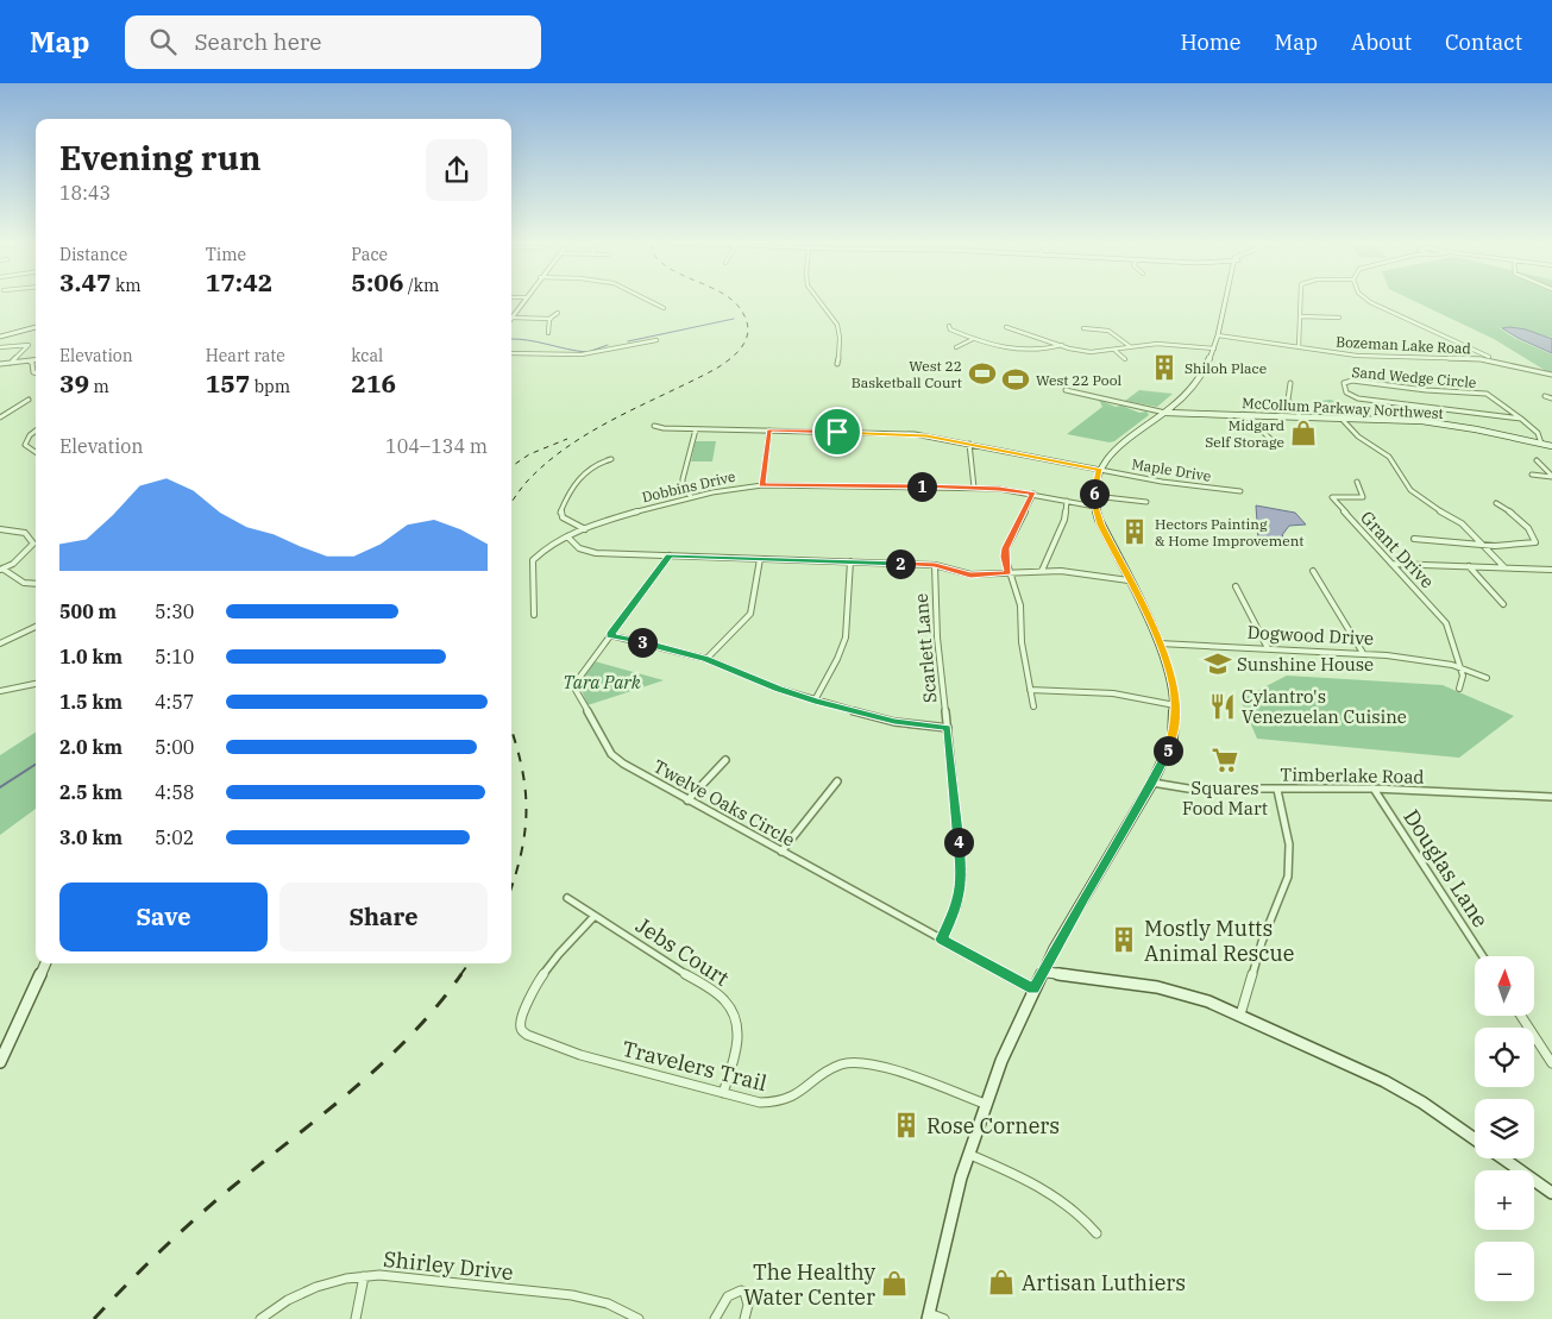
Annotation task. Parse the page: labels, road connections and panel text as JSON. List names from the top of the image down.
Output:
{
  "streets": {
    "street": [
      "Bozeman Lake Road",
      "Sand Wedge Circle",
      "McCollum Parkway Northwest",
      "Maple Drive",
      "Dobbins Drive",
      "Grant Drive",
      "Dogwood Drive",
      "Scarlett Lane",
      "Timberlake Road",
      "Twelve Oaks Circle",
      "Douglas Lane",
      "Jebs Court",
      "Travelers Trail",
      "Shirley Drive"
    ]
  },
  "crossings": [
    ["Sand Wedge Circle", "McCollum Parkway Northwest"],
    ["Grant Drive", "Dogwood Drive"],
    ["Scarlett Lane", "Twelve Oaks Circle"],
    ["Timberlake Road", "Douglas Lane"],
    ["Jebs Court", "Travelers Trail"]
  ],
  "parks": ["Tara Park"],
  "places": {
    "building": [
      "Shiloh Place",
      "Hectors Painting & Home Improvement",
      "Mostly Mutts Animal Rescue",
      "Rose Corners"
    ],
    "sports": ["West 22 Basketball Court", "West 22 Pool"],
    "shop": ["Midgard Self Storage", "Artisan Luthiers", "The Healthy Water Center"],
    "school or university": ["Sunshine House"],
    "restaurant": ["Cylantro's Venezuelan Cuisine"],
    "supermarket": ["Squares Food Mart"]
  },
  "north": "top",
  "page": {
    "header": "Map",
    "search": "Search here",
    "nav": [
      "Home",
      "Map",
      "About",
      "Contact"
    ],
    "heading": ["Evening run", "18:43"],
    "stats": [
      ["Distance", "3.47 km"],
      ["Time", "17:42"],
      ["Pace", "5:06 /km"],
      ["Elevation", "39 m"],
      ["Heart rate", "157 bpm"],
      ["kcal", "216"]
    ],
    "chart": ["Elevation", "104–134 m"],
    "pins": [
      "1",
      "6",
      "2",
      "3",
      "5",
      "4"
    ],
    "list": [
      {
        "name": "500 m",
        "note": "5:30"
      },
      {
        "name": "1.0 km",
        "note": "5:10"
      },
      {
        "name": "1.5 km",
        "note": "4:57"
      },
      {
        "name": "2.0 km",
        "note": "5:00"
      },
      {
        "name": "2.5 km",
        "note": "4:58"
      },
      {
        "name": "3.0 km",
        "note": "5:02"
      }
    ],
    "buttons": ["Save", "Share"],
    "map_buttons": ["+", "−"]
  }
}
